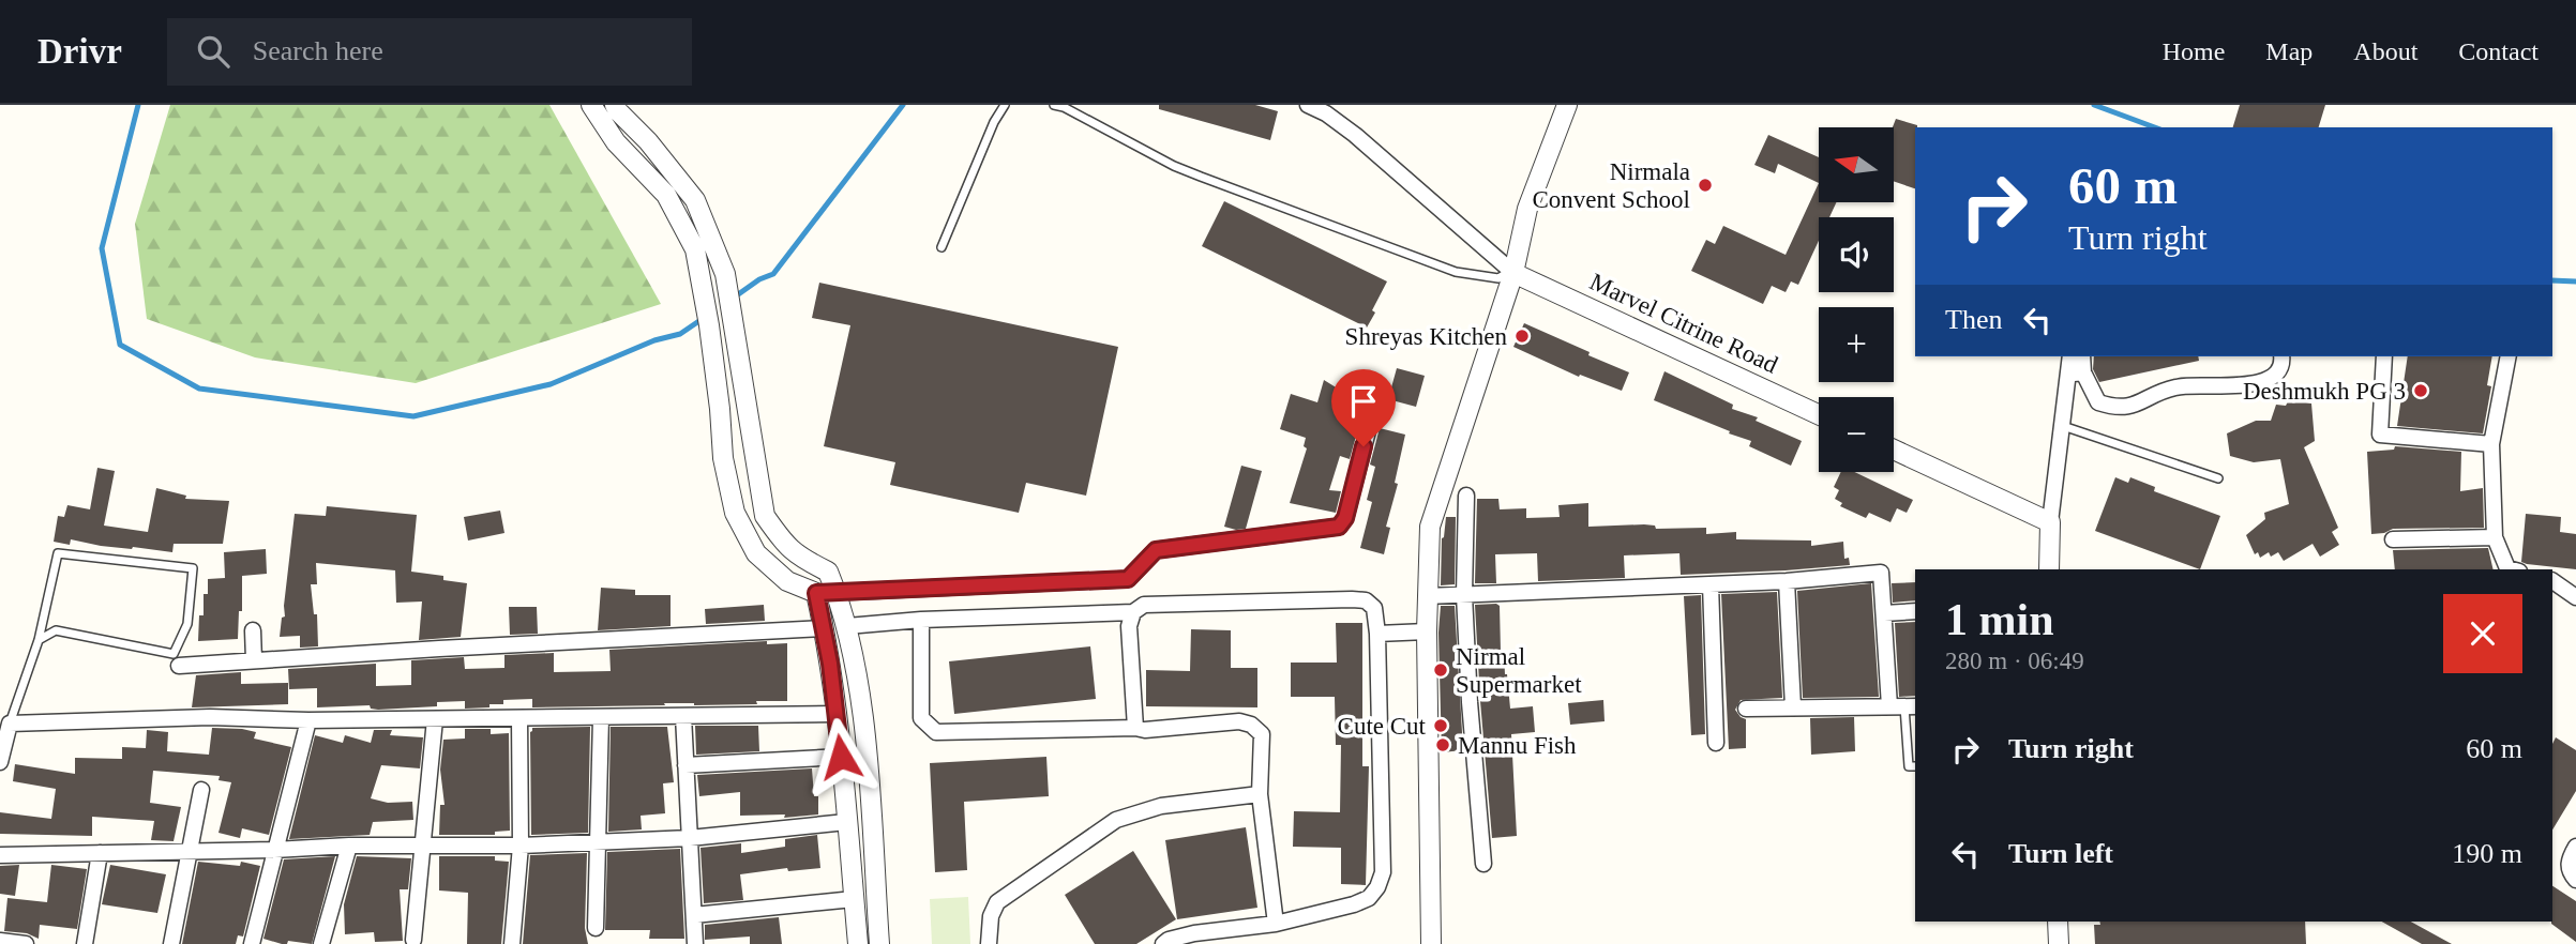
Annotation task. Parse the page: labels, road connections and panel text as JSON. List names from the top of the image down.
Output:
{
  "streets": {
    "street": ["Marvel Citrine Road"]
  },
  "places": [
    "Nirmala Convent School",
    "Shreyas Kitchen",
    "Deshmukh PG 3",
    "Nirmal Supermarket",
    "Cute Cut",
    "Mannu Fish"
  ],
  "north": "left",
  "page": {
    "header": "Drivr",
    "search": "Search here",
    "nav": [
      "Home",
      "Map",
      "About",
      "Contact"
    ],
    "map_buttons": ["+", "−"],
    "turn": ["60 m", "Turn right"],
    "then": "Then",
    "heading": ["1 min", "280 m · 06:49"],
    "list": [
      {
        "name": "Turn right",
        "value": "60 m"
      },
      {
        "name": "Turn left",
        "value": "190 m"
      }
    ]
  }
}
